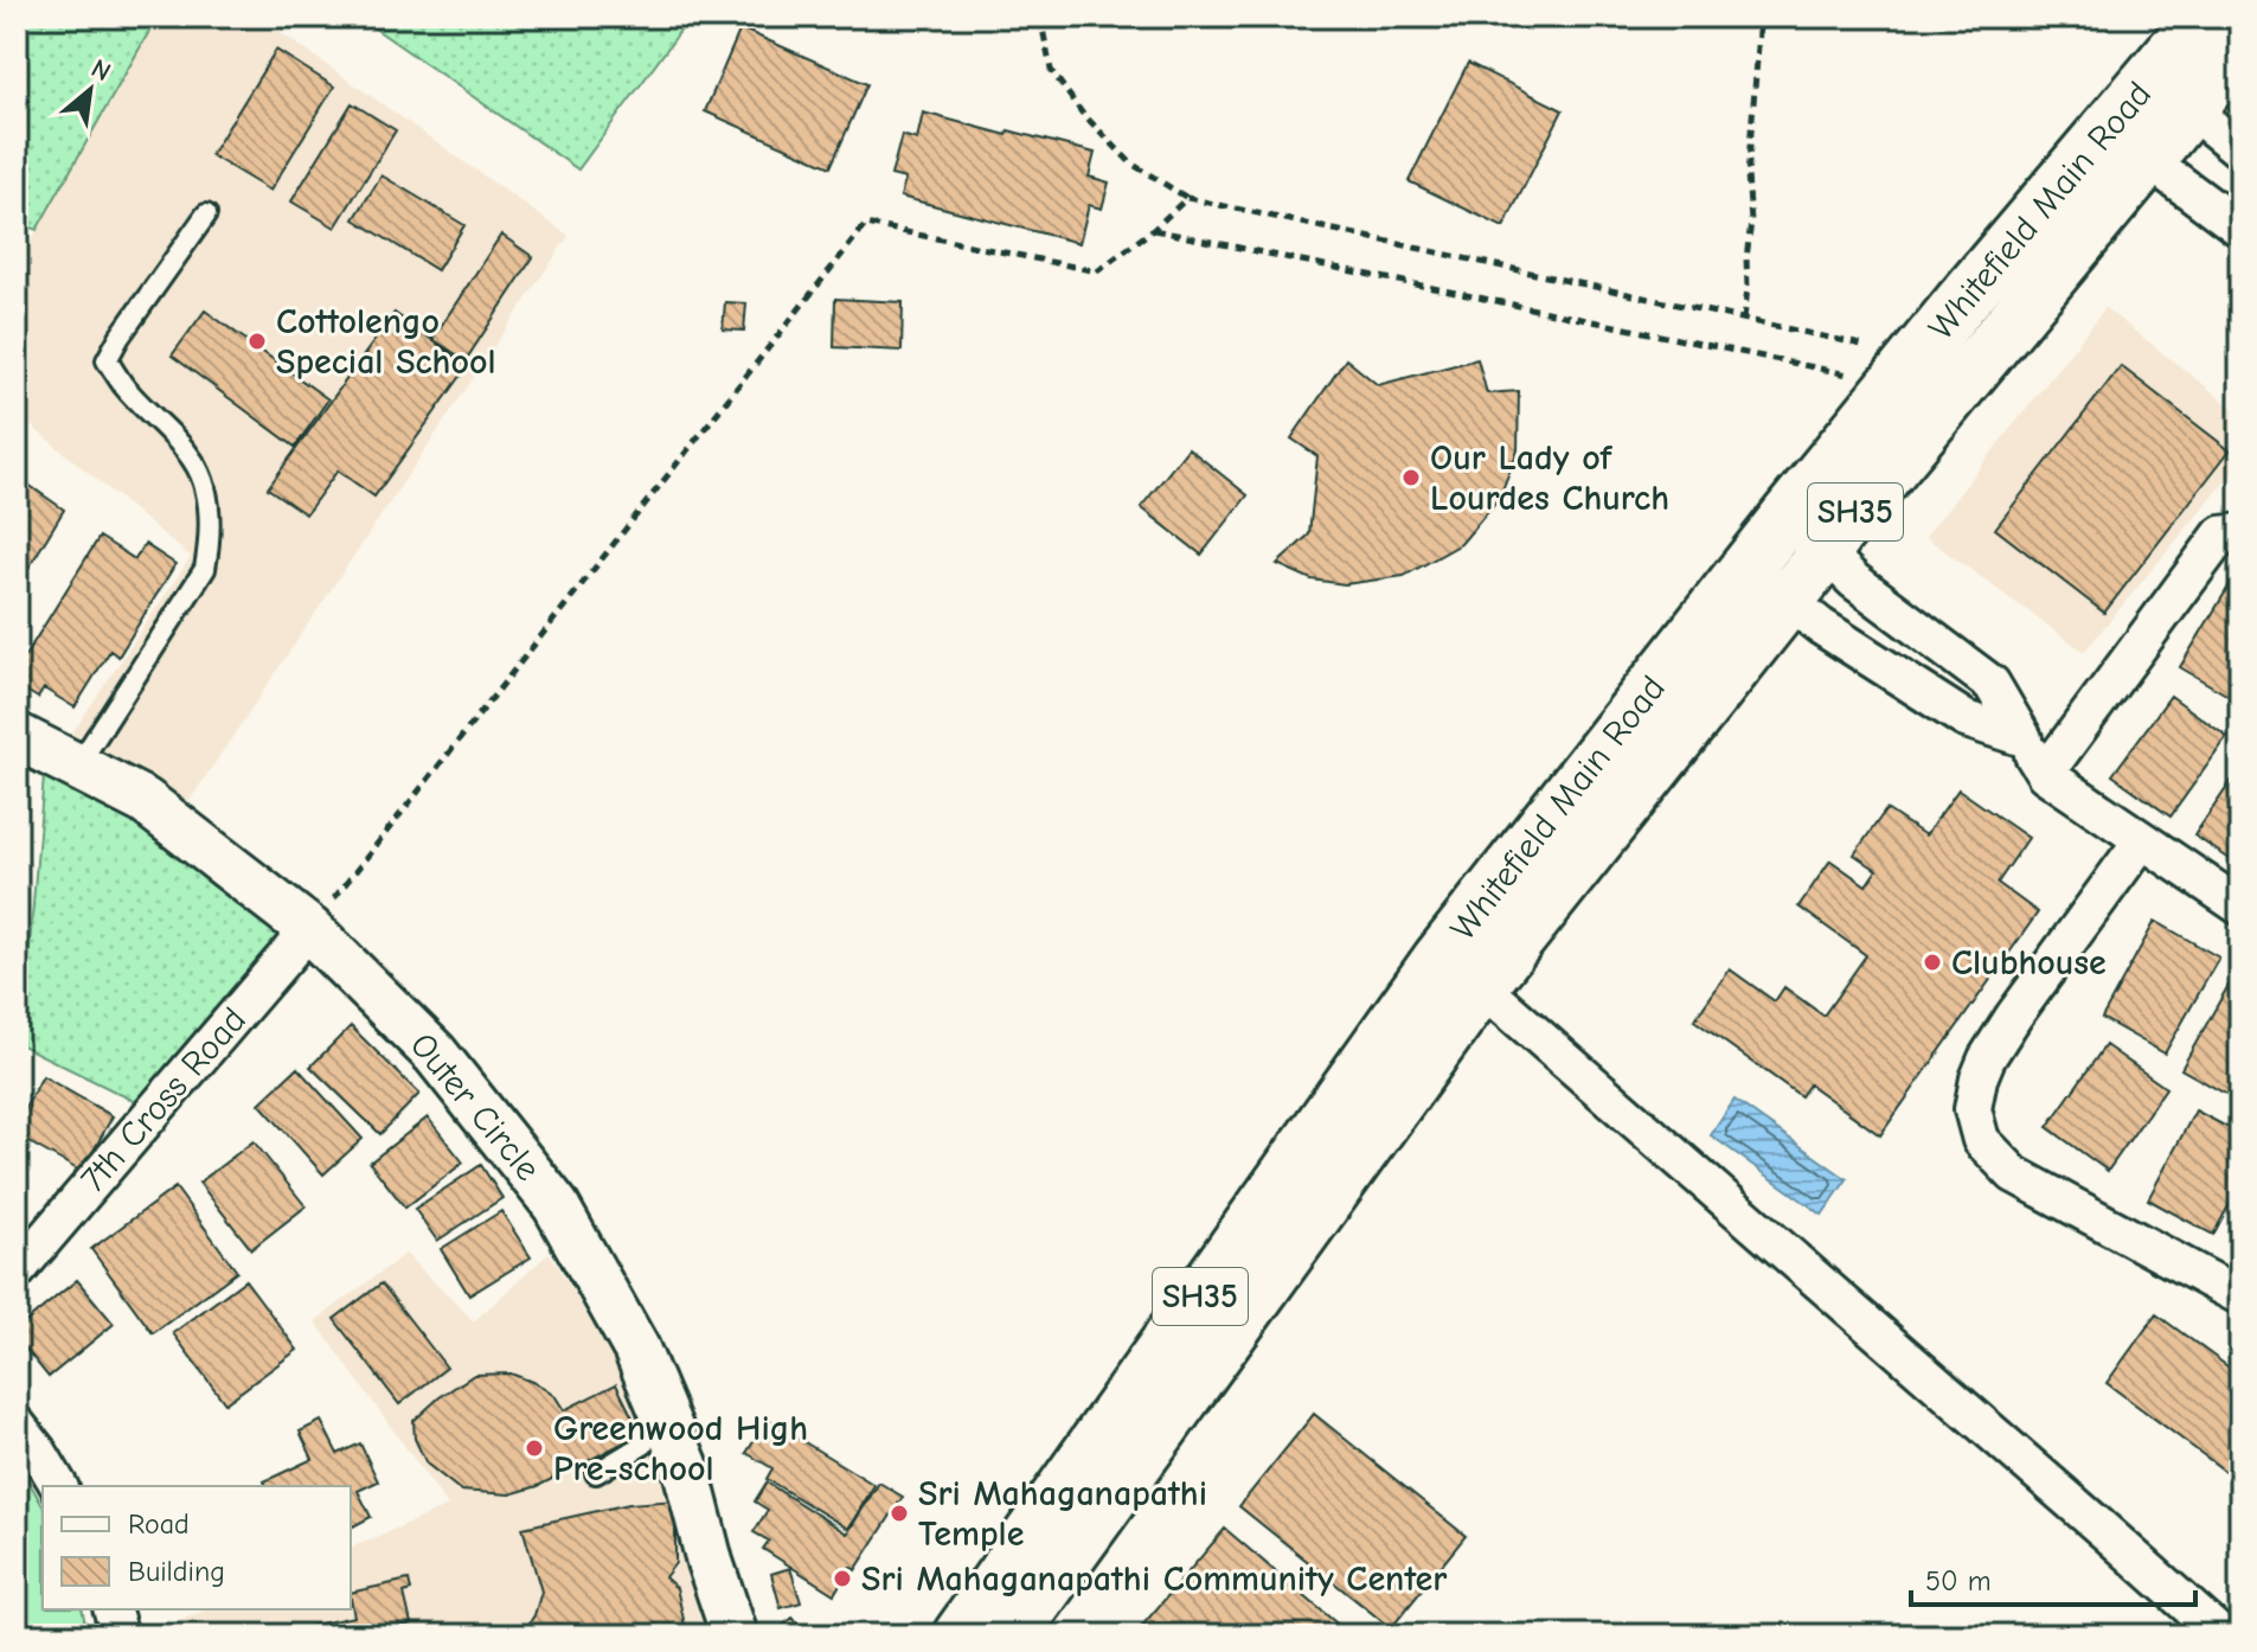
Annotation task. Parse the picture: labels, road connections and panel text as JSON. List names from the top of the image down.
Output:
{
  "streets": {
    "main road": ["Whitefield Main Road", "SH35"],
    "street": ["7th Cross Road", "Outer Circle"]
  },
  "crossings": [
    ["7th Cross Road", "Outer Circle"]
  ],
  "places": [
    "Cottolengo Special School",
    "Our Lady of Lourdes Church",
    "Clubhouse",
    "Greenwood High Pre-school",
    "Sri Mahaganapathi Temple",
    "Sri Mahaganapathi Community Center"
  ],
  "legend": ["Road", "Building"],
  "scale_bar": "50 m",
  "north": "top right"
}
